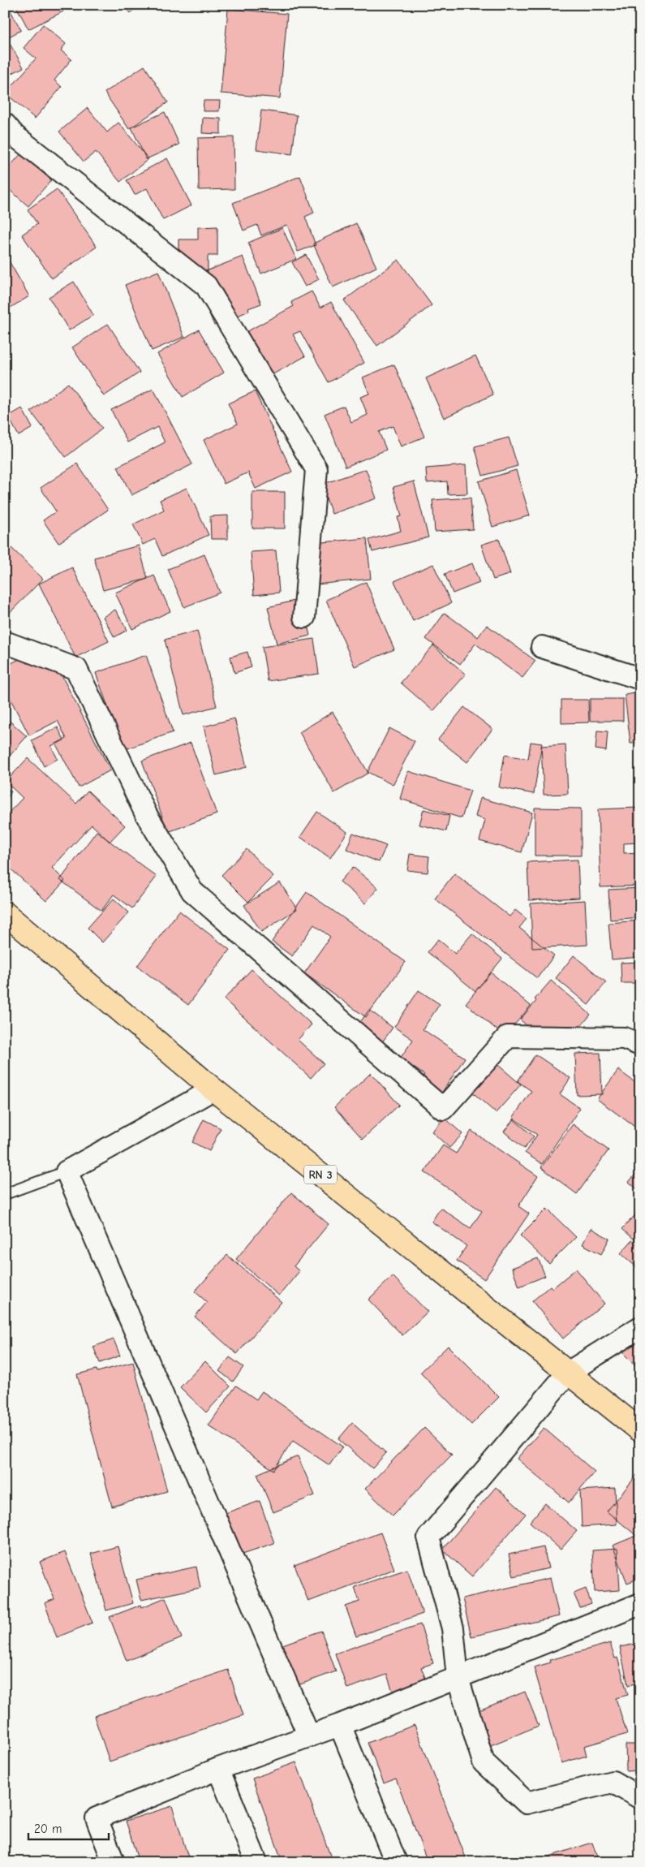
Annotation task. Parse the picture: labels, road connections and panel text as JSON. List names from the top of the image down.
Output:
{
  "streets": {
    "main road": ["RN 3"]
  },
  "scale_bar": "20 m"
}
